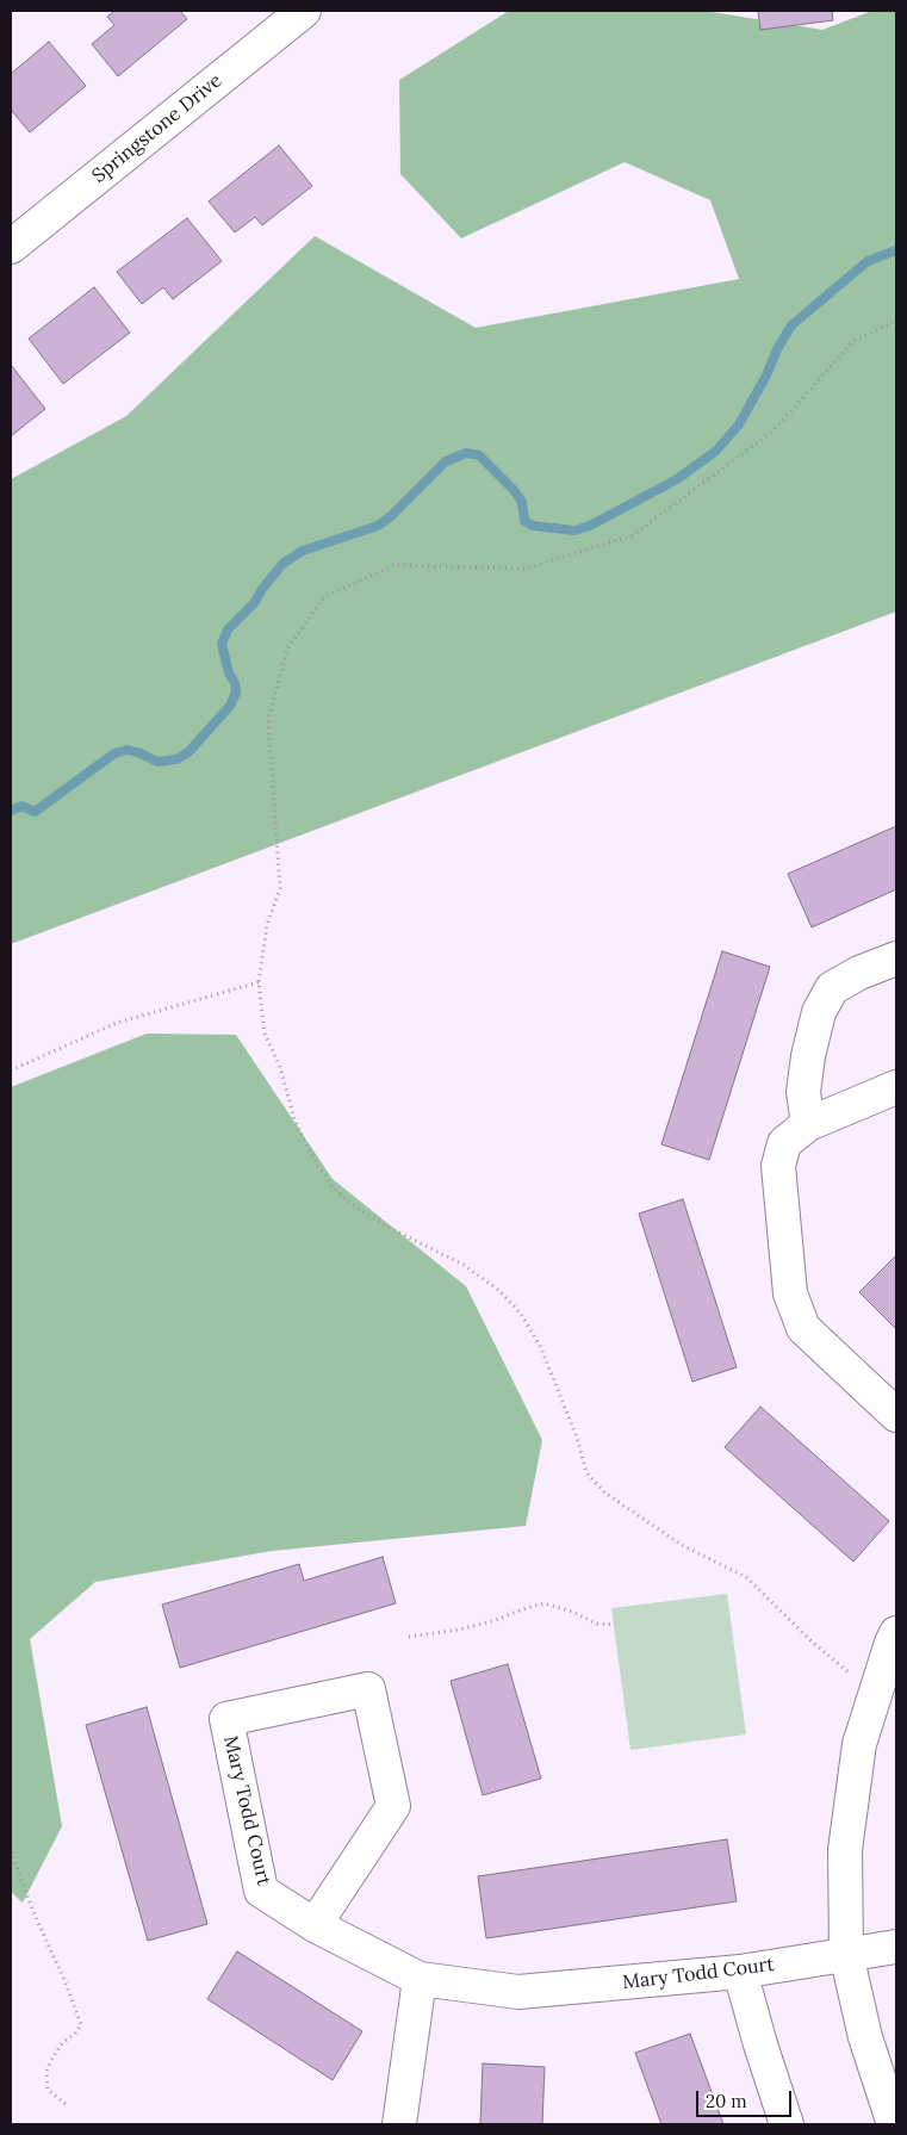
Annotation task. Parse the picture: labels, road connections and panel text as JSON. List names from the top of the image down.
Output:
{
  "streets": {
    "street": ["Springstone Drive", "Mary Todd Court"]
  },
  "scale_bar": "20 m"
}
